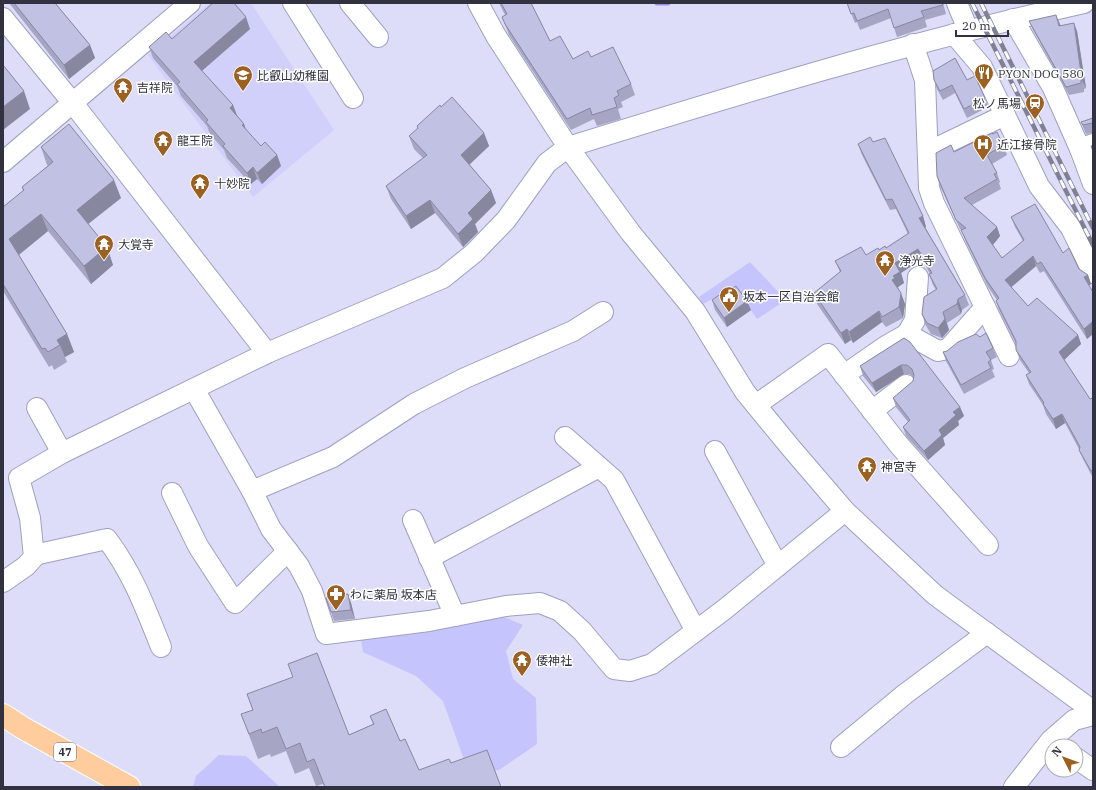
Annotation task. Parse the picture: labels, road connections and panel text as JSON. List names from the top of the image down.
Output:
{
  "streets": {
    "main road": ["47"]
  },
  "places": {
    "restaurant": ["PYON DOG 580"],
    "school or university": ["比叡山幼稚園"],
    "temple": [
      "吉祥院",
      "龍王院",
      "十妙院",
      "大覚寺",
      "浄光寺",
      "神宮寺",
      "倭神社"
    ],
    "station": ["松ノ馬場"],
    "hospital": ["近江接骨院"],
    "public building": ["坂本一区自治会館"],
    "pharmacy": ["わに薬局 坂本店"]
  },
  "scale_bar": "20 m",
  "north": "top left"
}
